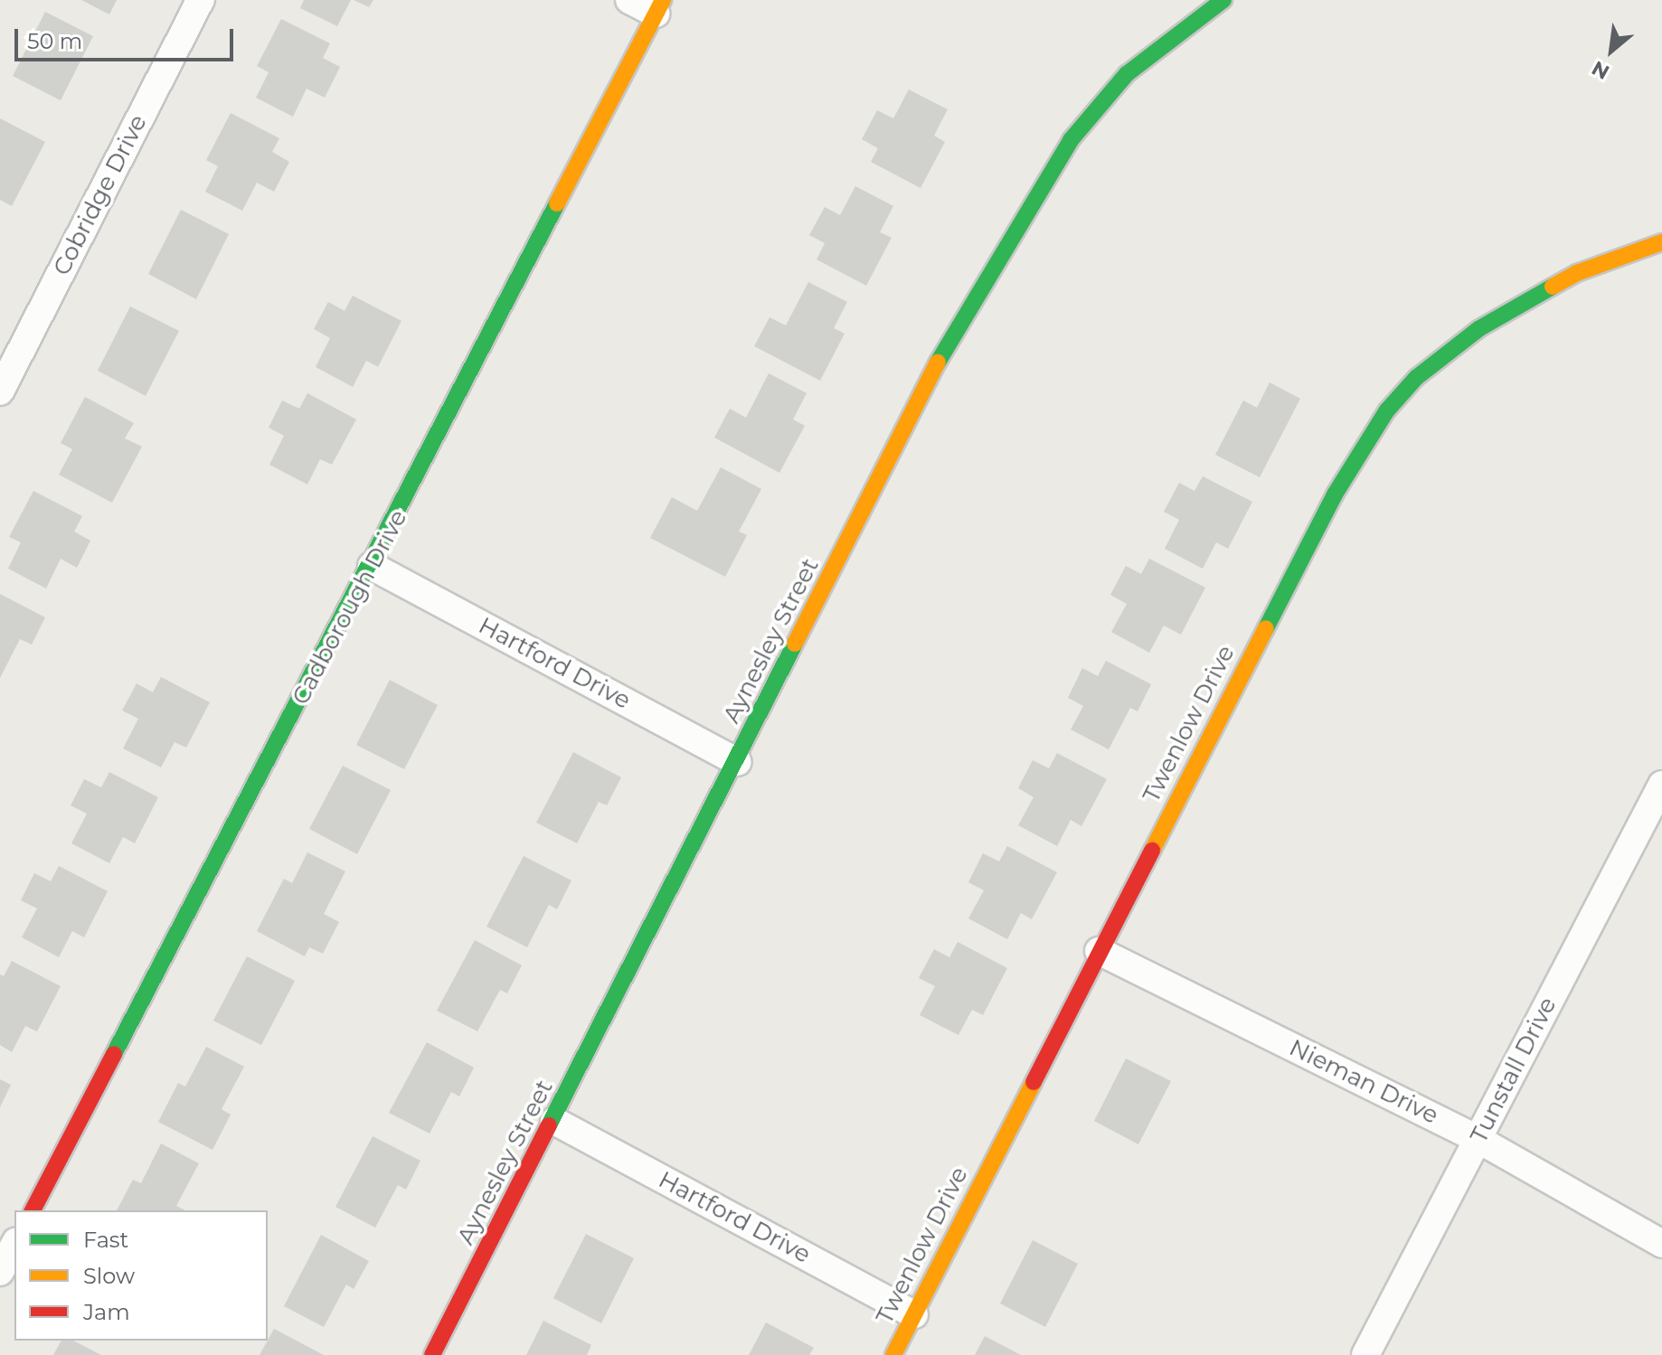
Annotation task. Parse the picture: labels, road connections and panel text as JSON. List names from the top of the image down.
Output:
{
  "streets": {
    "street": [
      "Cobridge Drive",
      "Cadborough Drive",
      "Aynesley Street",
      "Hartford Drive",
      "Twenlow Drive",
      "Tunstall Drive",
      "Nieman Drive"
    ]
  },
  "crossings": [
    ["Cadborough Drive", "Hartford Drive"],
    ["Aynesley Street", "Hartford Drive"],
    ["Hartford Drive", "Twenlow Drive"],
    ["Twenlow Drive", "Nieman Drive"],
    ["Tunstall Drive", "Nieman Drive"]
  ],
  "legend": ["Fast", "Slow", "Jam"],
  "scale_bar": "50 m",
  "north": "bottom left"
}
